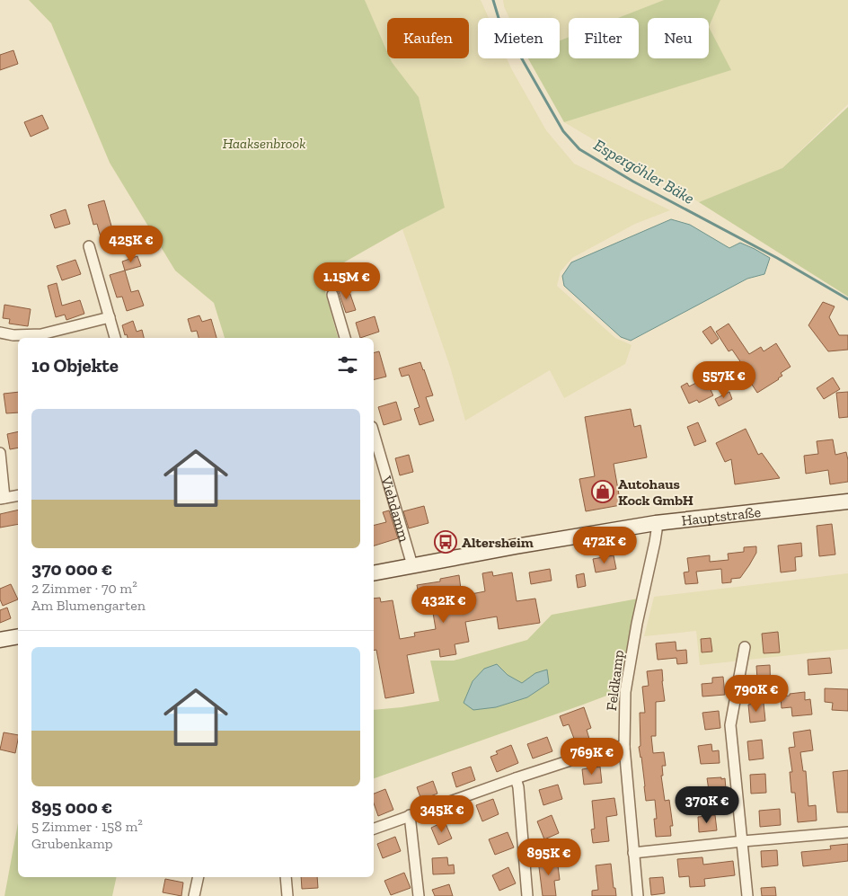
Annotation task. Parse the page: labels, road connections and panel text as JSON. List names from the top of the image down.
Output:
{
  "streets": {
    "main road": ["Hauptstraße"],
    "street": ["Viehdamm", "Feldkamp"]
  },
  "crossings": [
    ["Viehdamm", "Hauptstraße"],
    ["Hauptstraße", "Feldkamp"]
  ],
  "water": ["Espergöhler Bäke"],
  "parks": ["Haaksenbrook"],
  "places": {
    "shop": ["Autohaus Kock GmbH"],
    "bus stop": ["Altersheim"]
  },
  "page": {
    "chip": [
      "Kaufen",
      "Mieten",
      "Filter",
      "Neu"
    ],
    "price": [
      "425K €",
      "1.15M €",
      "557K €",
      "472K €",
      "432K €",
      "790K €",
      "769K €",
      "370K €",
      "345K €",
      "895K €"
    ],
    "heading": "10 Objekte",
    "list": [
      {
        "name": "370 000 €",
        "note": "2 Zimmer · 70 m² · Am Blumengarten"
      },
      {
        "name": "895 000 €",
        "note": "5 Zimmer · 158 m² · Grubenkamp"
      }
    ]
  }
}
